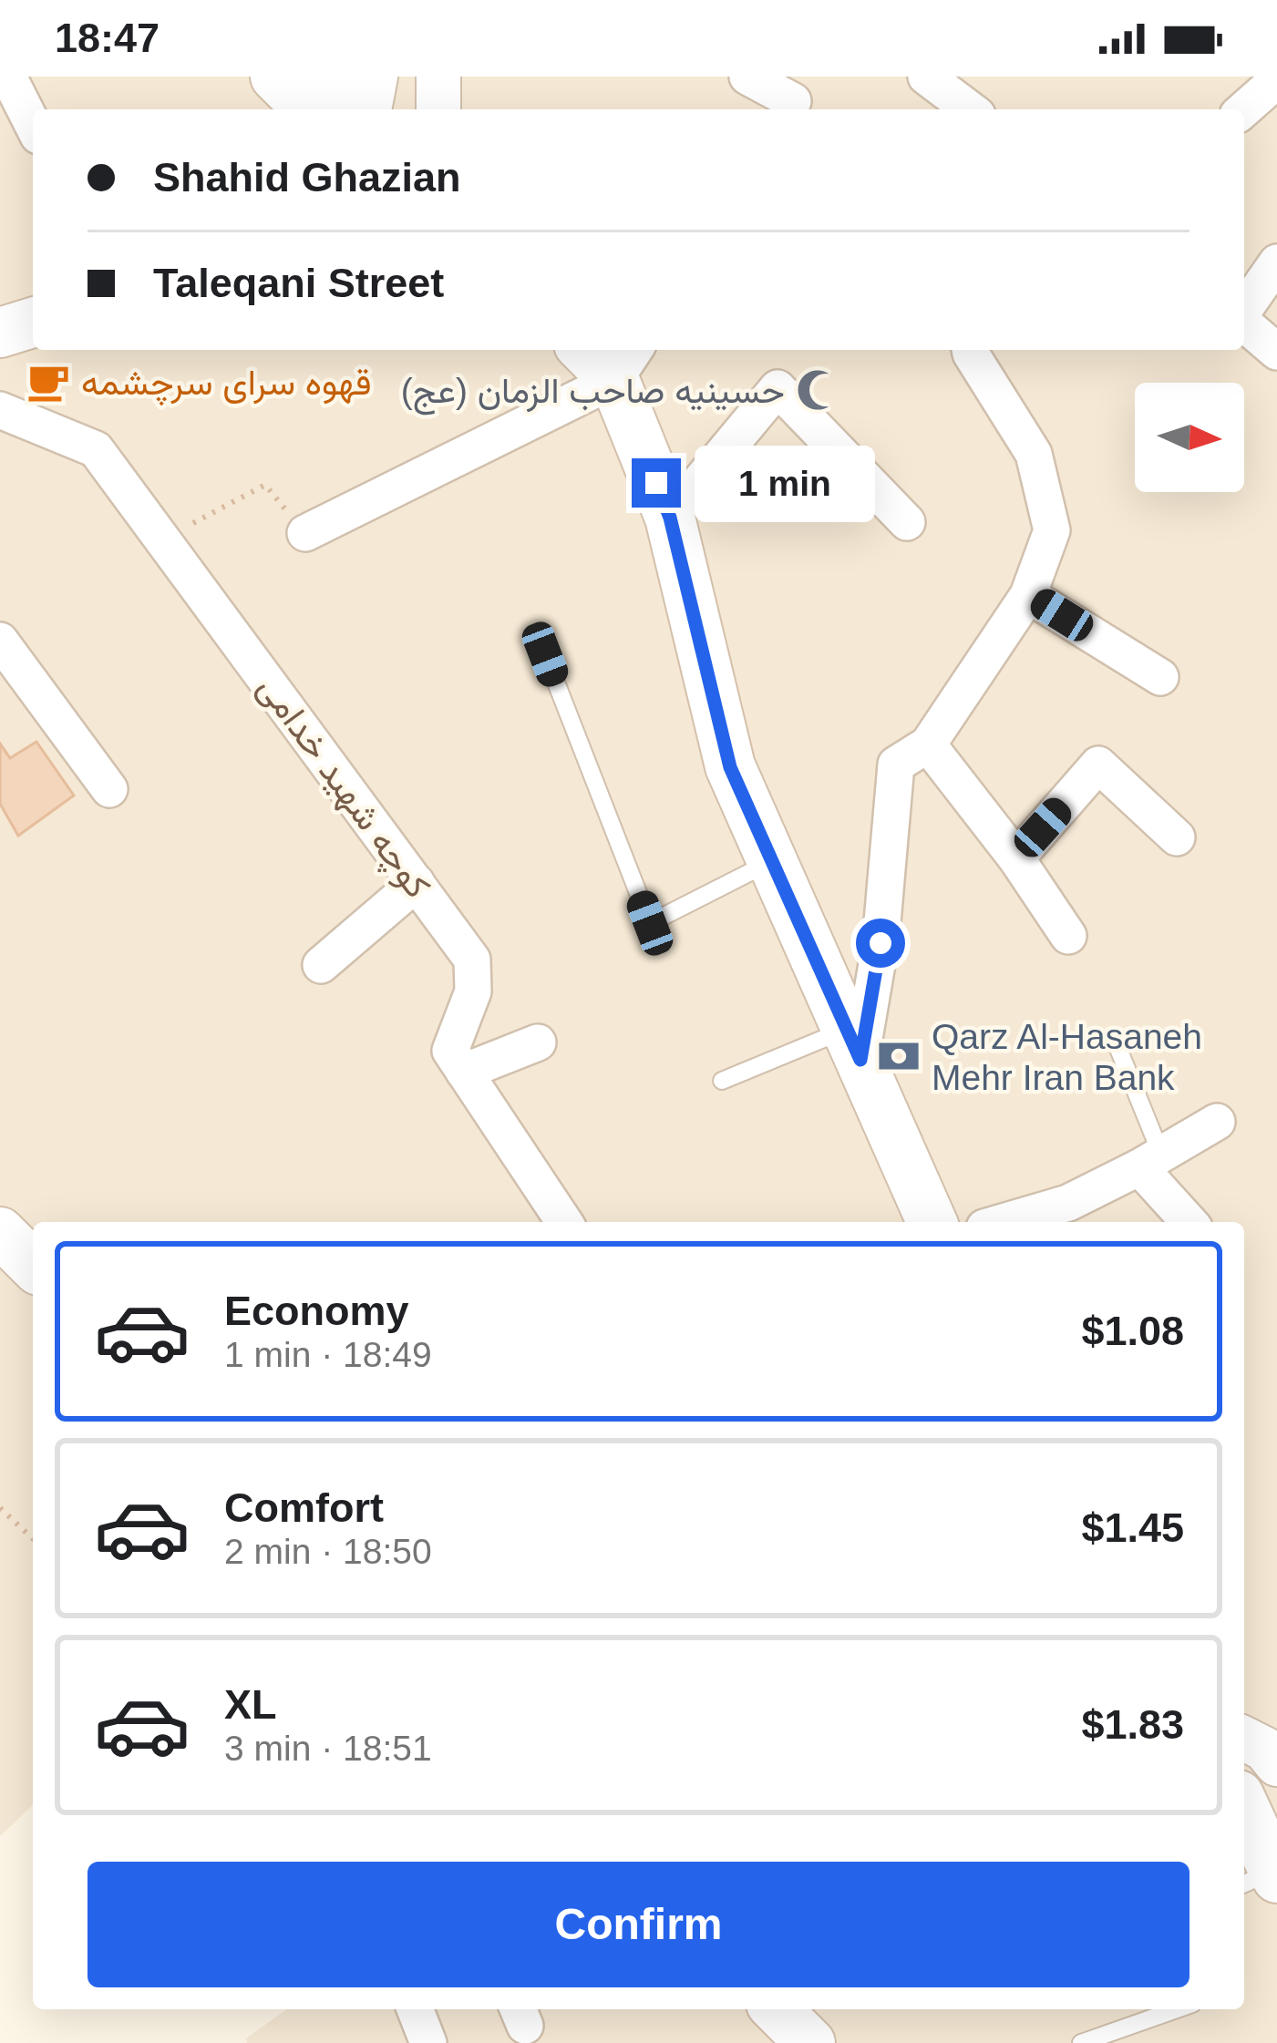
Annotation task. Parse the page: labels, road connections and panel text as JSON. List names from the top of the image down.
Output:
{
  "streets": {
    "street": ["کوچه شهید خدامی"]
  },
  "places": {
    "cafe": ["قهوه سرای سرچشمه"],
    "mosque": ["حسینیه صاحب الزمان (عج)"],
    "bank": ["Qarz Al-Hasaneh Mehr Iran Bank"]
  },
  "north": "right",
  "page": {
    "status": "18:47",
    "banner": ["Shahid Ghazian", "Taleqani Street"],
    "bubble": "1 min",
    "list": [
      {
        "name": "Economy",
        "note": "1 min · 18:49",
        "value": "$1.08"
      },
      {
        "name": "Comfort",
        "note": "2 min · 18:50",
        "value": "$1.45"
      },
      {
        "name": "XL",
        "note": "3 min · 18:51",
        "value": "$1.83"
      }
    ],
    "buttons": "Confirm"
  }
}
